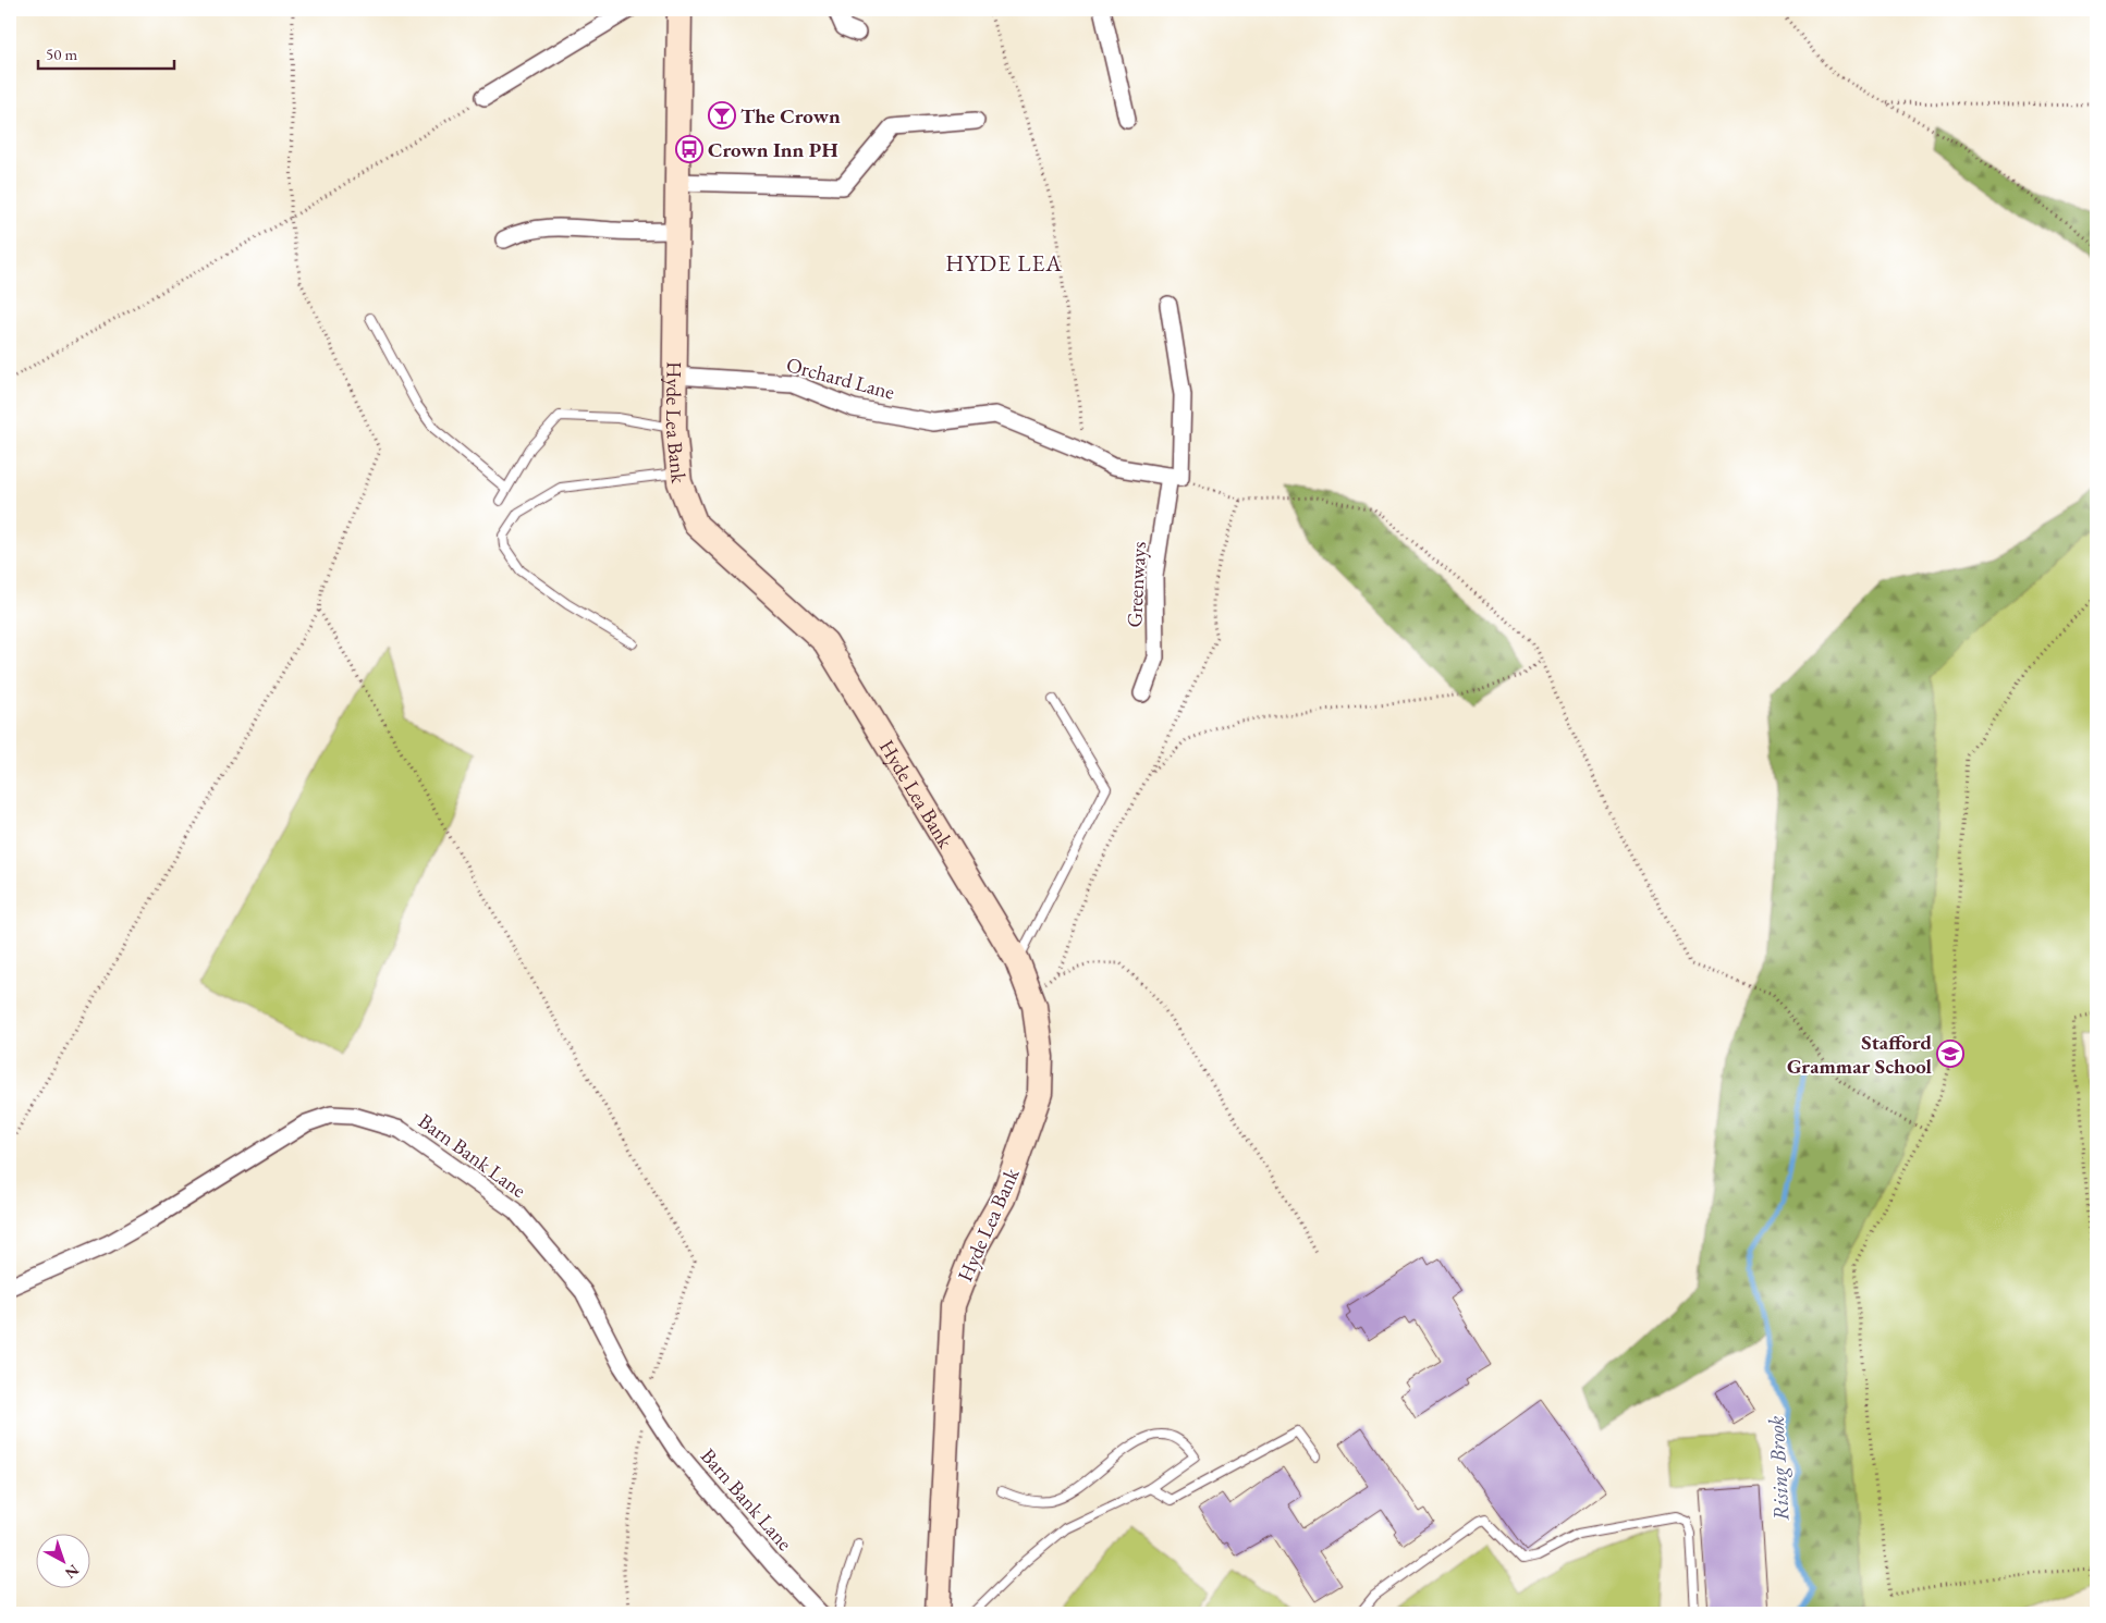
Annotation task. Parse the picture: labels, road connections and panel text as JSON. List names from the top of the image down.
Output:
{
  "streets": {
    "street": [
      "Orchard Lane",
      "Hyde Lea Bank",
      "Greenways",
      "Barn Bank Lane"
    ]
  },
  "crossings": [
    ["Orchard Lane", "Hyde Lea Bank"],
    ["Orchard Lane", "Greenways"]
  ],
  "districts": ["HYDE LEA"],
  "water": ["Rising Brook"],
  "places": {
    "bar": ["The Crown"],
    "bus stop": ["Crown Inn PH"],
    "school or university": ["Stafford Grammar School"]
  },
  "scale_bar": "50 m",
  "north": "bottom right"
}
